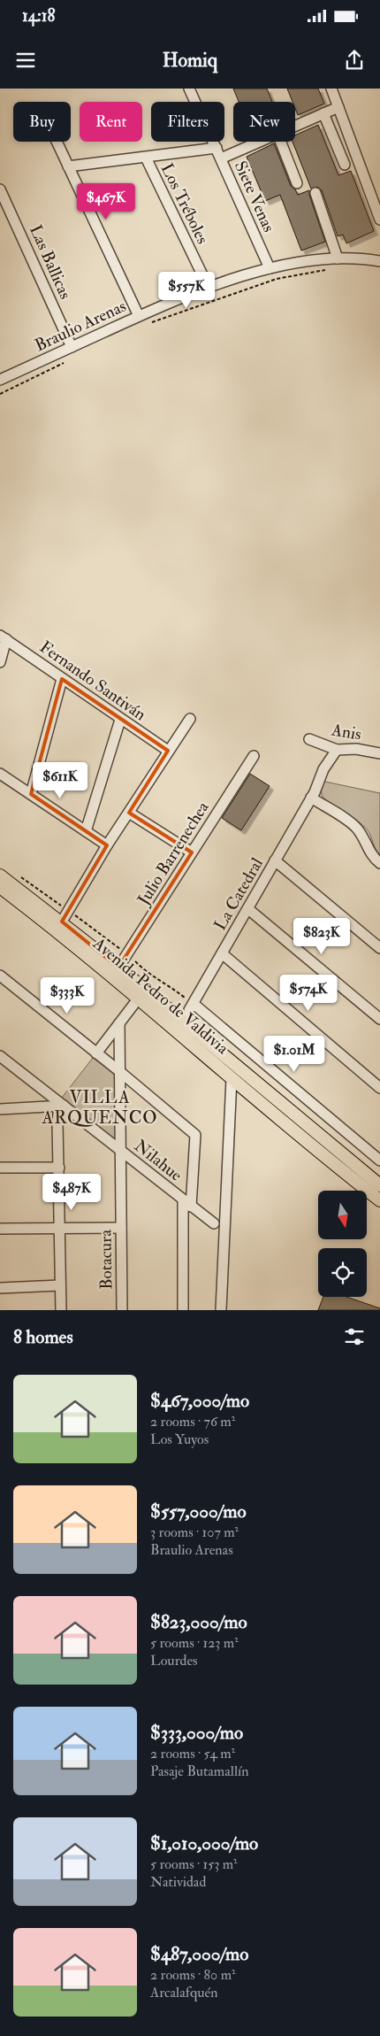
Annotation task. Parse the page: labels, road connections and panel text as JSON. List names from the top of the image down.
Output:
{
  "streets": {
    "main road": ["Avenida Pedro de Valdivia"],
    "street": [
      "Siete Venas",
      "Los Tréboles",
      "Las Ballicas",
      "Braulio Arenas",
      "Fernando Santiván",
      "Anis",
      "Julio Barrenechea",
      "La Catedral",
      "Nilahue",
      "Botacura"
    ]
  },
  "crossings": [
    ["Siete Venas", "Braulio Arenas"],
    ["Los Tréboles", "Braulio Arenas"],
    ["Las Ballicas", "Braulio Arenas"],
    ["Anis", "La Catedral"],
    ["Julio Barrenechea", "Avenida Pedro de Valdivia"],
    ["La Catedral", "Avenida Pedro de Valdivia"],
    ["Nilahue", "Botacura"]
  ],
  "districts": ["VILLA ARQUENCO"],
  "north": "bottom",
  "page": {
    "status": "14:18",
    "header": "Homiq",
    "chip": [
      "Buy",
      "Rent",
      "Filters",
      "New"
    ],
    "price": [
      "$467K",
      "$557K",
      "$611K",
      "$823K",
      "$574K",
      "$333K",
      "$1.01M",
      "$487K"
    ],
    "heading": "8 homes",
    "list": [
      {
        "name": "$467,000/mo",
        "note": "2 rooms · 76 m² · Los Yuyos"
      },
      {
        "name": "$557,000/mo",
        "note": "3 rooms · 107 m² · Braulio Arenas"
      },
      {
        "name": "$823,000/mo",
        "note": "5 rooms · 123 m² · Lourdes"
      },
      {
        "name": "$333,000/mo",
        "note": "2 rooms · 54 m² · Pasaje Butamallín"
      },
      {
        "name": "$1,010,000/mo",
        "note": "5 rooms · 153 m² · Natividad"
      },
      {
        "name": "$487,000/mo",
        "note": "2 rooms · 80 m² · Arcalafquén"
      }
    ]
  }
}
